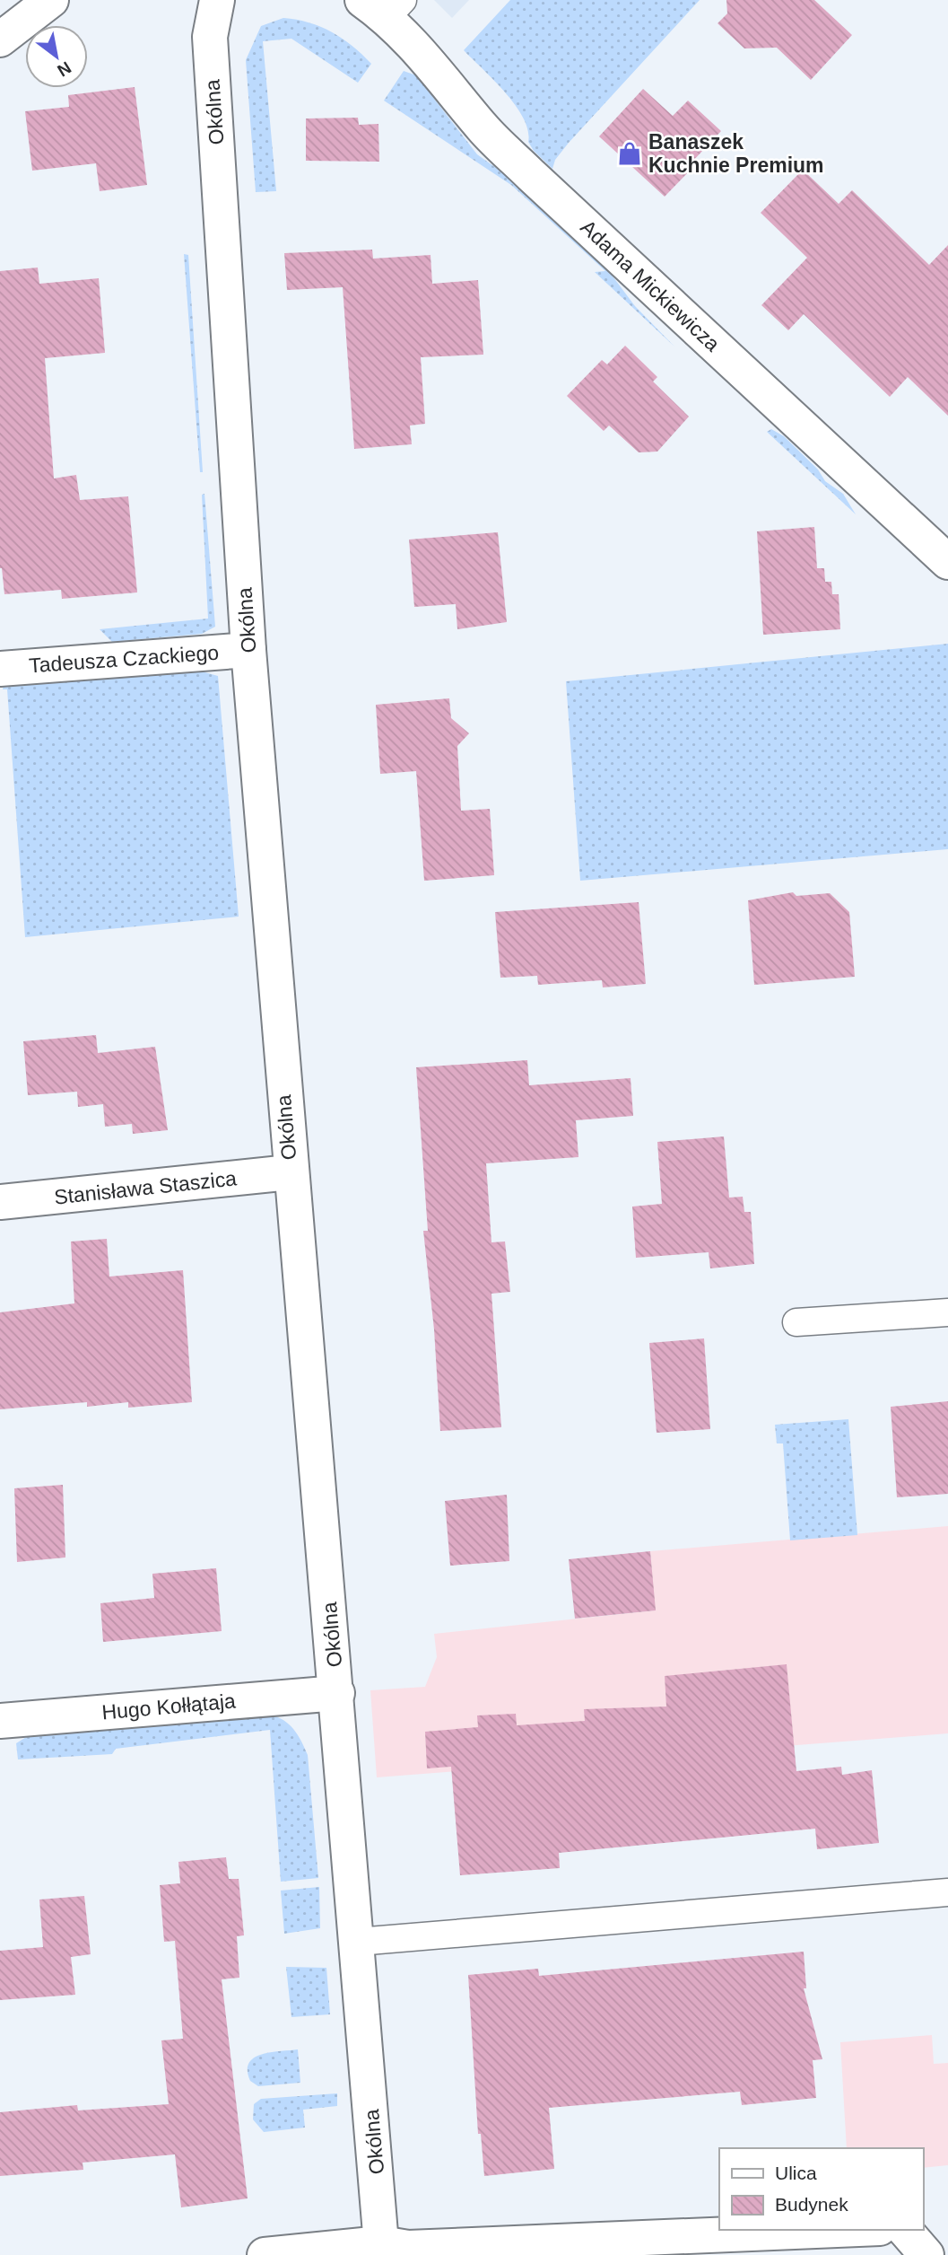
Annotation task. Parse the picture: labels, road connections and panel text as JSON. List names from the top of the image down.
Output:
{
  "streets": {
    "street": [
      "Okólna",
      "Adama Mickiewicza",
      "Tadeusza Czackiego",
      "Stanisława Staszica",
      "Hugo Kołłątaja"
    ]
  },
  "crossings": [
    ["Okólna", "Tadeusza Czackiego"],
    ["Okólna", "Stanisława Staszica"],
    ["Okólna", "Hugo Kołłątaja"]
  ],
  "places": {
    "shop": ["Banaszek Kuchnie Premium"]
  },
  "legend": ["Ulica", "Budynek"],
  "north": "bottom right"
}
